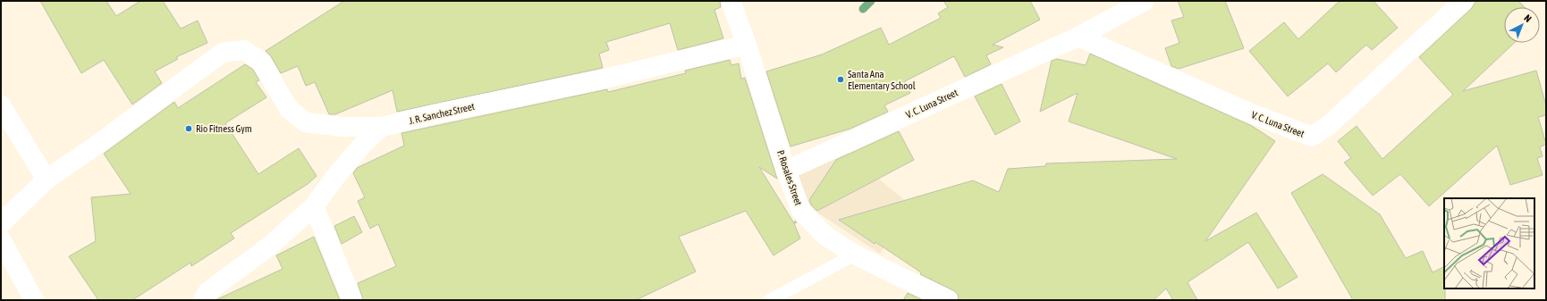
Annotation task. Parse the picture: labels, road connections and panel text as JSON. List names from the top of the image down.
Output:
{
  "streets": {
    "street": ["V. C. Luna Street", "J. R. Sanchez Street", "P. Rosales Street"]
  },
  "crossings": [
    ["V. C. Luna Street", "P. Rosales Street"],
    ["J. R. Sanchez Street", "P. Rosales Street"]
  ],
  "places": ["Santa Ana Elementary School", "Rio Fitness Gym"],
  "north": "top right"
}
